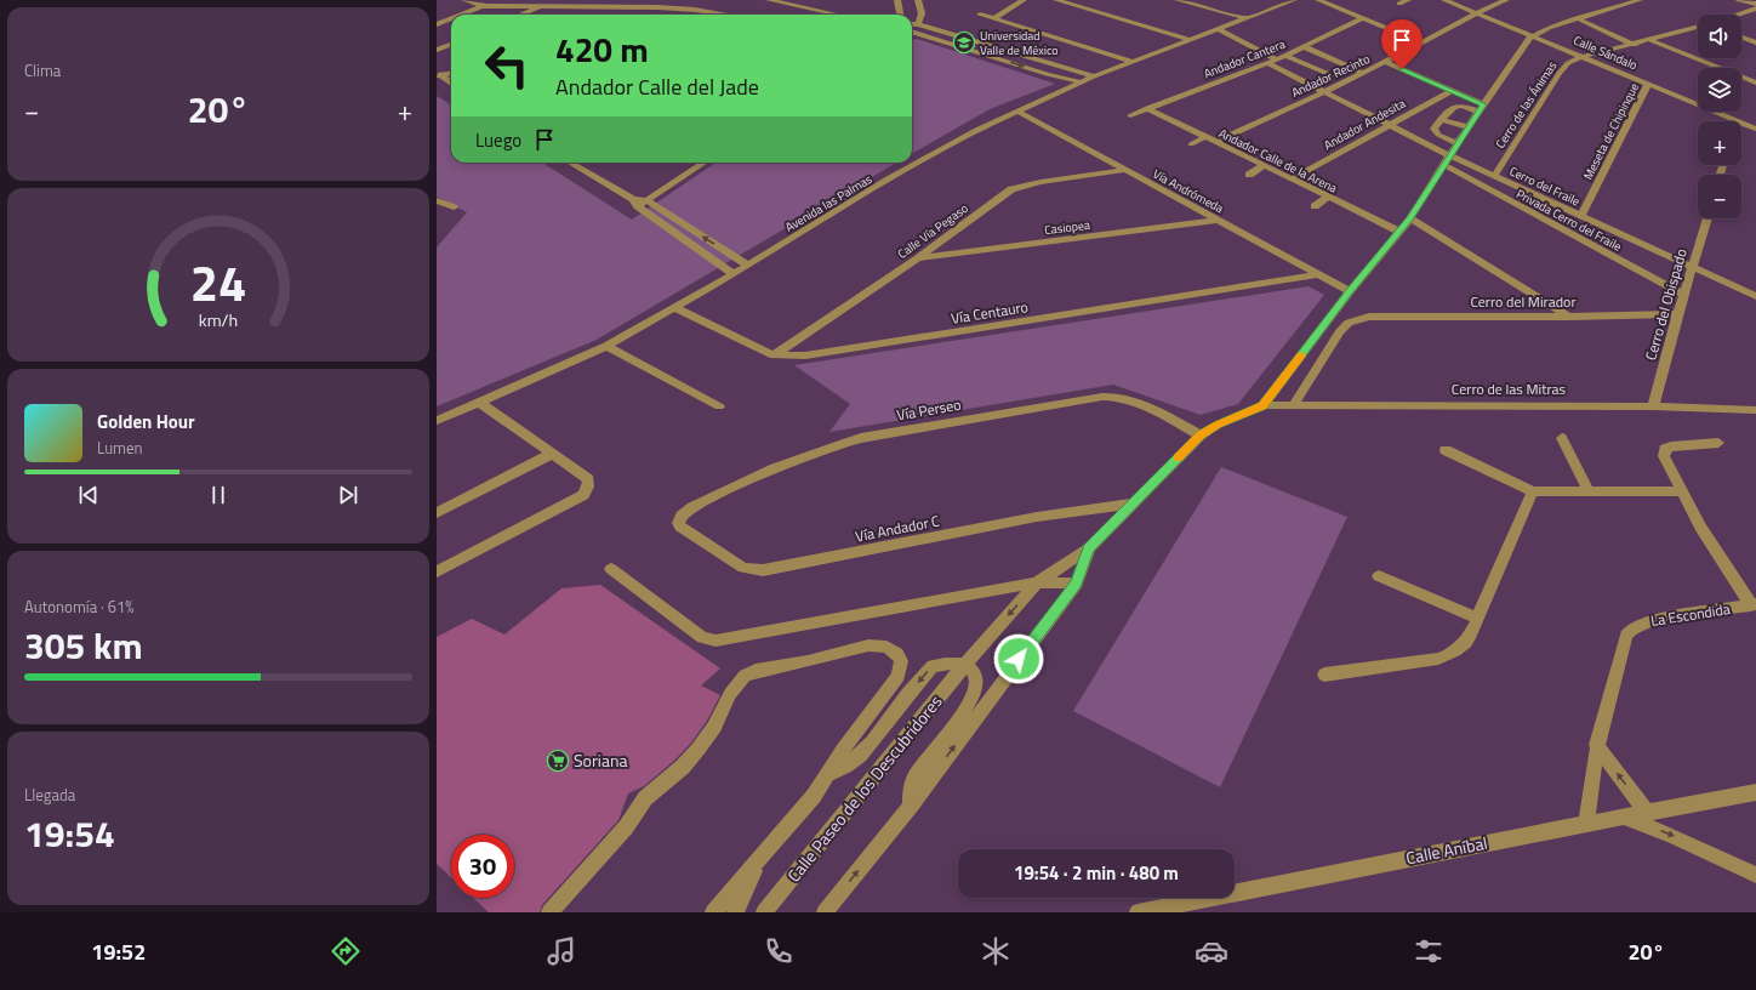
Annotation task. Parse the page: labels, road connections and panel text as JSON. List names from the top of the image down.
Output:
{
  "streets": {
    "street": [
      "Calle Sándalo",
      "Andador Cantera",
      "Andador Recinto",
      "Cerro de las Ánimas",
      "Andador Andesita",
      "Meseta de Chipinque",
      "Andador Calle de la Arena",
      "Cerro del Fraile",
      "Vía Andrómeda",
      "Avenida las Palmas",
      "Privada Cerro del Fraile",
      "Casiopea",
      "Calle Vía Pegaso",
      "Cerro del Mirador",
      "Cerro del Obispado",
      "Vía Centauro",
      "Cerro de las Mitras",
      "Vía Perseo",
      "Vía Andador C",
      "La Escondida",
      "Calle Paseo de los Descubridores",
      "Calle Aníbal"
    ]
  },
  "crossings": [
    ["Calle Sándalo", "Andador Recinto"],
    ["Calle Sándalo", "Cerro de las Ánimas"],
    ["Calle Sándalo", "Meseta de Chipinque"],
    ["Calle Sándalo", "Calle Paseo de los Descubridores"],
    ["Andador Cantera", "Andador Calle de la Arena"],
    ["Andador Cantera", "Cerro del Fraile"],
    ["Andador Recinto", "Andador Calle de la Arena"],
    ["Andador Recinto", "Cerro del Fraile"],
    ["Cerro de las Ánimas", "Cerro del Fraile"],
    ["Andador Andesita", "Andador Calle de la Arena"],
    ["Andador Andesita", "Cerro del Fraile"],
    ["Meseta de Chipinque", "Cerro del Fraile"],
    ["Andador Calle de la Arena", "Calle Paseo de los Descubridores"],
    ["Cerro del Fraile", "Cerro del Obispado"],
    ["Cerro del Fraile", "Calle Paseo de los Descubridores"],
    ["Vía Andrómeda", "Avenida las Palmas"],
    ["Vía Andrómeda", "Casiopea"],
    ["Vía Andrómeda", "Calle Vía Pegaso"],
    ["Vía Andrómeda", "Vía Centauro"],
    ["Vía Andrómeda", "Calle Paseo de los Descubridores"],
    ["Avenida las Palmas", "Vía Centauro"],
    ["Privada Cerro del Fraile", "Cerro del Obispado"],
    ["Privada Cerro del Fraile", "Calle Paseo de los Descubridores"],
    ["Casiopea", "Calle Vía Pegaso"],
    ["Calle Vía Pegaso", "Vía Centauro"],
    ["Cerro del Mirador", "Cerro del Obispado"],
    ["Cerro del Mirador", "Cerro de las Mitras"],
    ["Cerro del Obispado", "Cerro de las Mitras"],
    ["Cerro de las Mitras", "Calle Paseo de los Descubridores"],
    ["Vía Perseo", "Vía Andador C"],
    ["Vía Perseo", "Calle Paseo de los Descubridores"],
    ["Vía Andador C", "Calle Paseo de los Descubridores"],
    ["La Escondida", "Calle Aníbal"]
  ],
  "places": {
    "school or university": ["Universidad Valle de México"],
    "supermarket": ["Soriana"]
  },
  "page": {
    "tile": [
      "Clima",
      ["Autonomía · 61%", "305 km"],
      ["Llegada", "19:54"]
    ],
    "map_buttons": ["+", "−"],
    "turn": ["420 m", "Andador Calle del Jade"],
    "heat": ["−", "20°", "+"],
    "then": "Luego",
    "song": ["Golden Hour", "Lumen"],
    "limit": "30",
    "trip": "19:54 · 2 min · 480 m",
    "tabs": ["19:52", "20°"],
    "gauge": ["24", "km/h"]
  }
}
